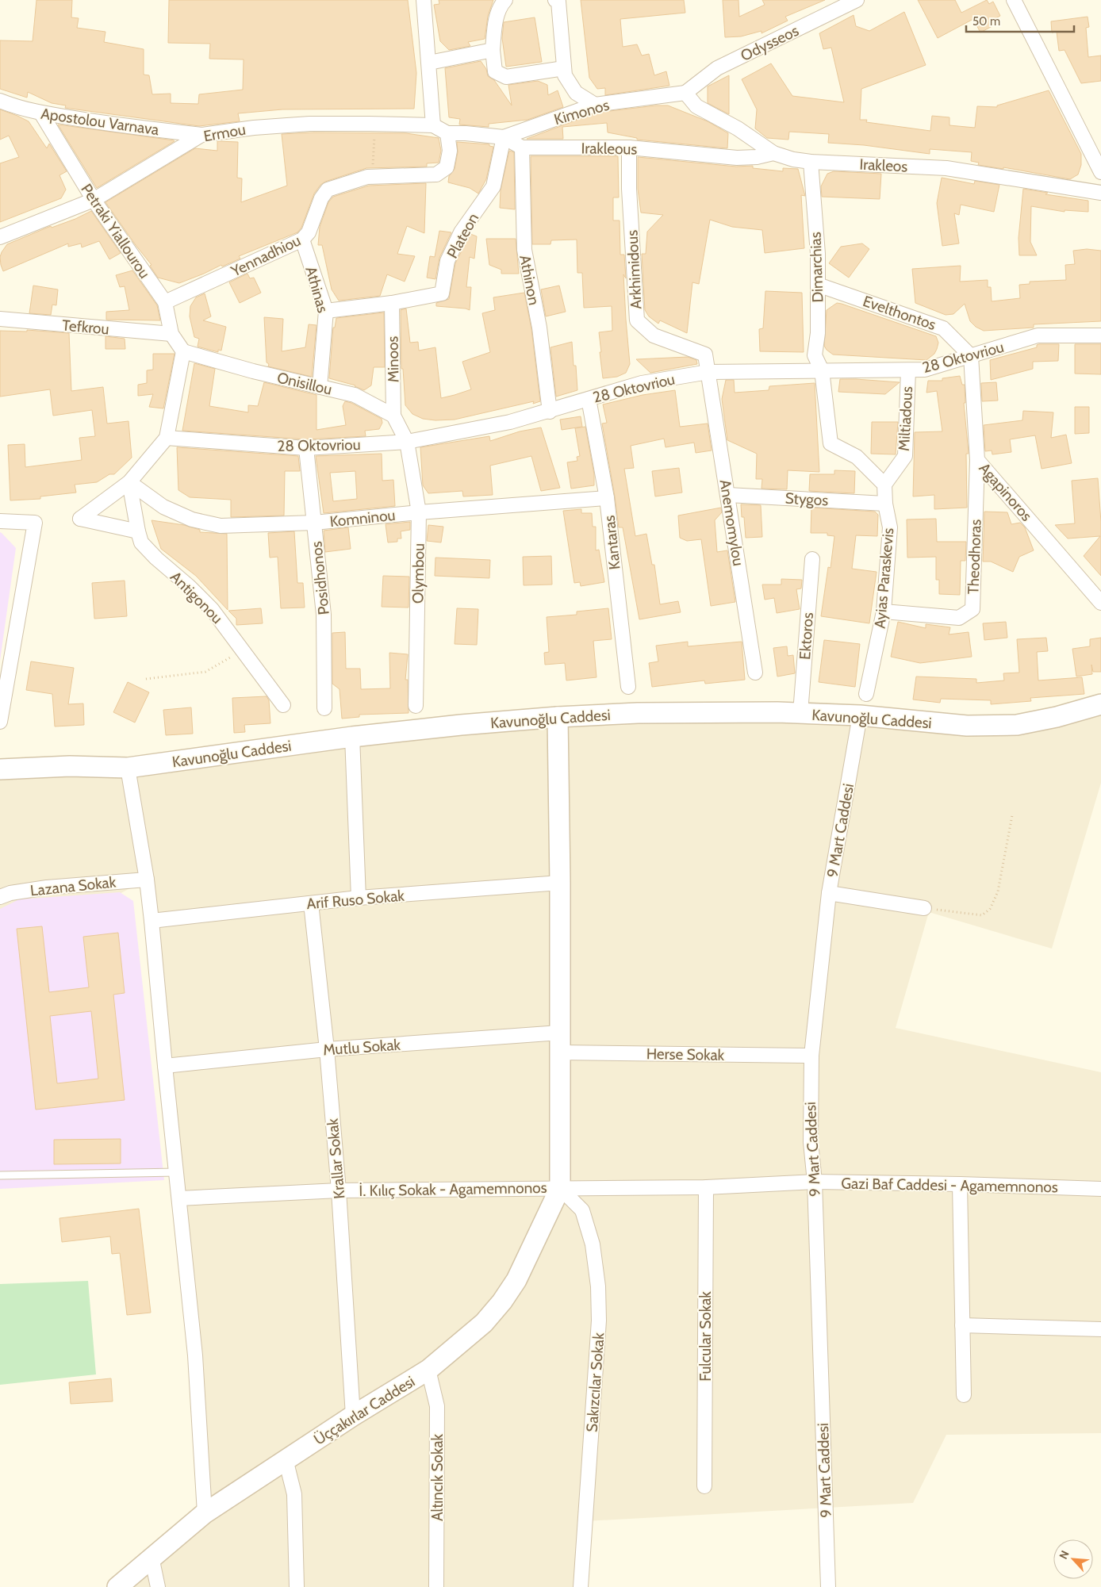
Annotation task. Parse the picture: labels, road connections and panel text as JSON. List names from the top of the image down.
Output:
{
  "streets": {
    "main road": ["Kavunoğlu Caddesi", "Üççakırlar Caddesi"],
    "street": [
      "Odysseos",
      "Kimonos",
      "Apostolou Varnava",
      "Ermou",
      "Irakleous",
      "Irakleos",
      "Petraki Yiallourou",
      "Plateon",
      "Yennadhiou",
      "Dimarchias",
      "Arkhimidous",
      "Athinon",
      "Athinas",
      "Evelthontos",
      "Tefkrou",
      "28 Oktovriou",
      "Minoos",
      "Onisillou",
      "Miltiadous",
      "Agapinoros",
      "Stygos",
      "Komninou",
      "Anemomylou",
      "Kantaras",
      "Theodhoras",
      "Olymbou",
      "Posidhonos",
      "Ayias Paraskevis",
      "Antigonou",
      "Ektoros",
      "9 Mart Caddesi",
      "Lazana Sokak",
      "Arif Ruso Sokak",
      "Mutlu Sokak",
      "Herse Sokak",
      "Krallar Sokak",
      "Gazi Baf Caddesi - Agamemnonos",
      "İ. Kılıç Sokak - Agamemnonos",
      "Fulcular Sokak",
      "Sakızcılar Sokak",
      "Altıncık Sokak"
    ]
  },
  "crossings": [
    ["Odysseos", "Kimonos"],
    ["Odysseos", "Irakleos"],
    ["Kimonos", "Irakleous"],
    ["Kimonos", "Irakleos"],
    ["Kimonos", "Plateon"],
    ["Apostolou Varnava", "Ermou"],
    ["Apostolou Varnava", "Petraki Yiallourou"],
    ["Ermou", "Irakleous"],
    ["Ermou", "Petraki Yiallourou"],
    ["Ermou", "Yennadhiou"],
    ["Irakleous", "Irakleos"],
    ["Irakleous", "Plateon"],
    ["Irakleous", "Yennadhiou"],
    ["Irakleous", "Arkhimidous"],
    ["Irakleous", "Athinon"],
    ["Irakleos", "Dimarchias"],
    ["Petraki Yiallourou", "Yennadhiou"],
    ["Petraki Yiallourou", "Tefkrou"],
    ["Petraki Yiallourou", "Onisillou"],
    ["Plateon", "Athinas"],
    ["Plateon", "Minoos"],
    ["Yennadhiou", "Athinas"],
    ["Dimarchias", "Evelthontos"],
    ["Dimarchias", "28 Oktovriou"],
    ["Arkhimidous", "28 Oktovriou"],
    ["Arkhimidous", "Anemomylou"],
    ["Athinon", "28 Oktovriou"],
    ["Athinas", "Onisillou"],
    ["Evelthontos", "28 Oktovriou"],
    ["Evelthontos", "Agapinoros"],
    ["28 Oktovriou", "Miltiadous"],
    ["28 Oktovriou", "Agapinoros"],
    ["28 Oktovriou", "Anemomylou"],
    ["28 Oktovriou", "Kantaras"],
    ["28 Oktovriou", "Olymbou"],
    ["28 Oktovriou", "Posidhonos"],
    ["Minoos", "Onisillou"],
    ["Miltiadous", "Ayias Paraskevis"],
    ["Agapinoros", "Theodhoras"],
    ["Stygos", "Anemomylou"],
    ["Stygos", "Ayias Paraskevis"],
    ["Komninou", "Kantaras"],
    ["Komninou", "Olymbou"],
    ["Komninou", "Posidhonos"],
    ["Komninou", "Antigonou"],
    ["Theodhoras", "Ayias Paraskevis"],
    ["Ektoros", "Kavunoğlu Caddesi"],
    ["Kavunoğlu Caddesi", "9 Mart Caddesi"],
    ["9 Mart Caddesi", "Herse Sokak"],
    ["9 Mart Caddesi", "Gazi Baf Caddesi - Agamemnonos"],
    ["Arif Ruso Sokak", "Krallar Sokak"],
    ["Mutlu Sokak", "Krallar Sokak"],
    ["Krallar Sokak", "İ. Kılıç Sokak - Agamemnonos"],
    ["Krallar Sokak", "Üççakırlar Caddesi"],
    ["Gazi Baf Caddesi - Agamemnonos", "İ. Kılıç Sokak - Agamemnonos"],
    ["Gazi Baf Caddesi - Agamemnonos", "Fulcular Sokak"],
    ["Gazi Baf Caddesi - Agamemnonos", "Sakızcılar Sokak"],
    ["Gazi Baf Caddesi - Agamemnonos", "Üççakırlar Caddesi"],
    ["İ. Kılıç Sokak - Agamemnonos", "Sakızcılar Sokak"],
    ["İ. Kılıç Sokak - Agamemnonos", "Üççakırlar Caddesi"],
    ["Sakızcılar Sokak", "Üççakırlar Caddesi"],
    ["Üççakırlar Caddesi", "Altıncık Sokak"]
  ],
  "scale_bar": "50 m",
  "north": "top left"
}
